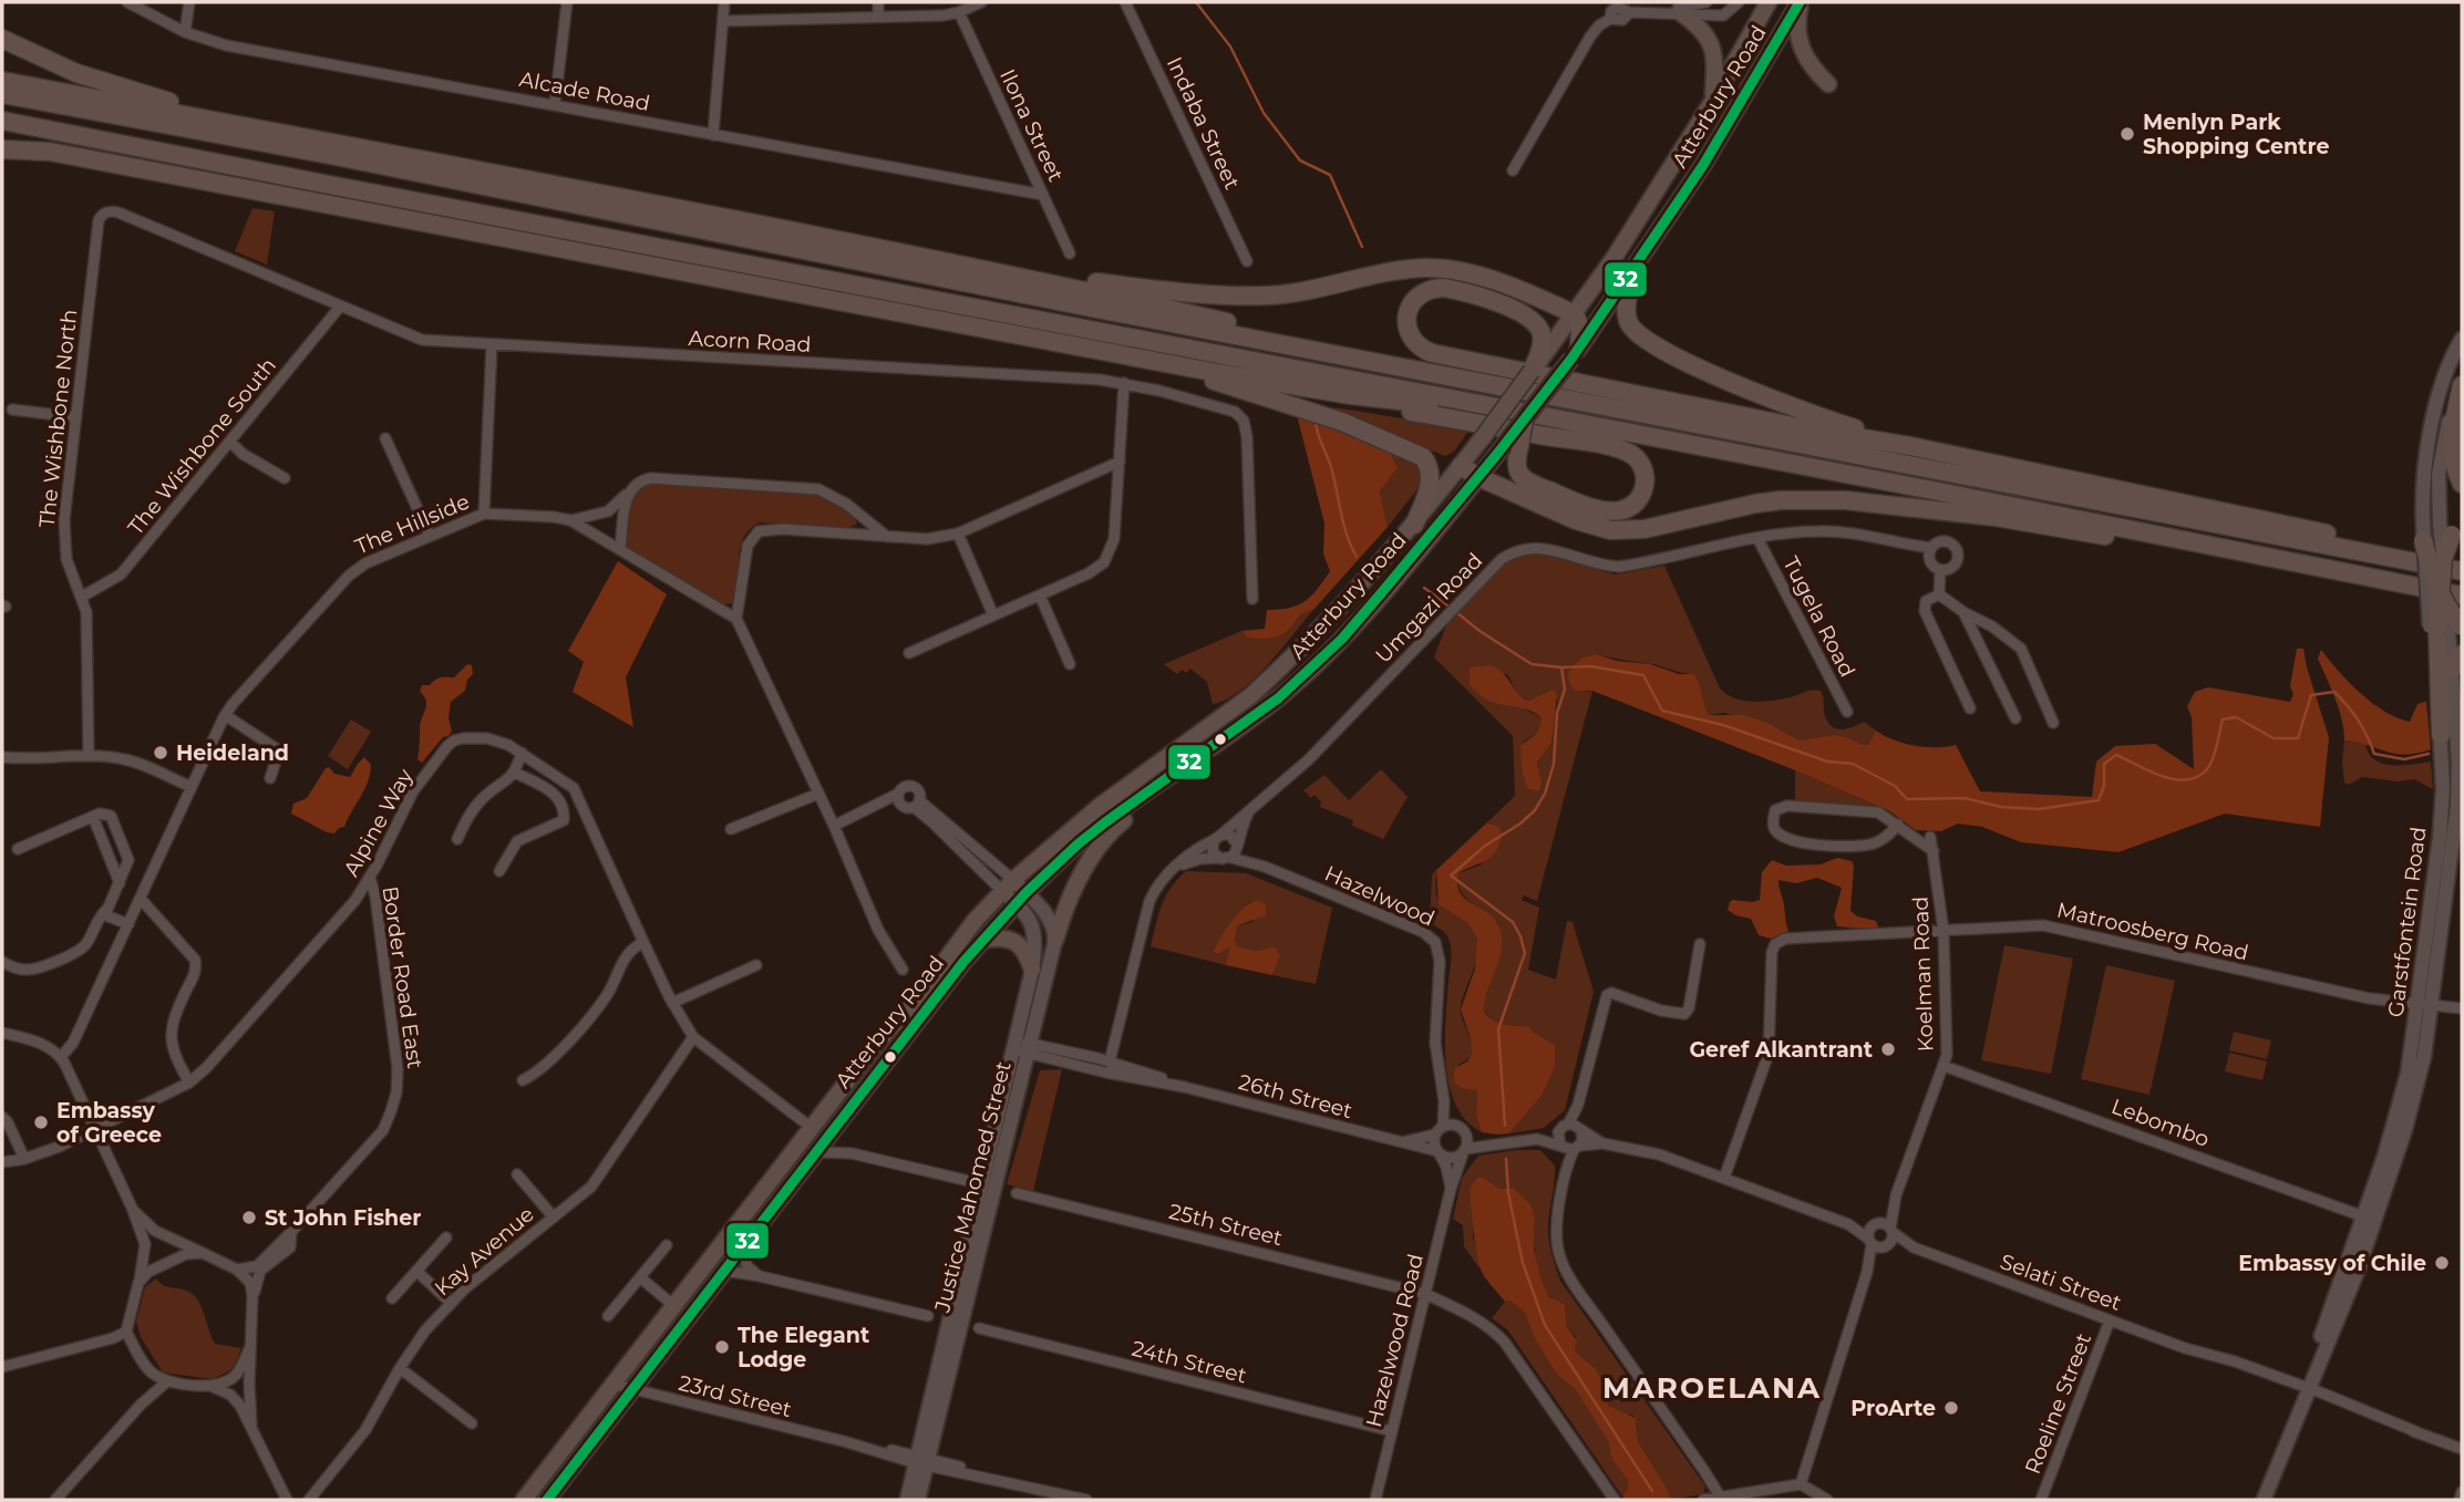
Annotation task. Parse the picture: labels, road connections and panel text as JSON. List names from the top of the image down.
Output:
{
  "streets": {
    "main road": ["Atterbury Road", "Garstfontein Road", "Justice Mahomed Street"],
    "street": [
      "Alcade Road",
      "Indaba Street",
      "Ilona Street",
      "Acorn Road",
      "The Wishbone North",
      "The Wishbone South",
      "The Hillside",
      "Umgazi Road",
      "Tugela Road",
      "Alpine Way",
      "Hazelwood",
      "Matroosberg Road",
      "Koelman Road",
      "Border Road East",
      "26th Street",
      "Lebombo",
      "25th Street",
      "Kay Avenue",
      "Selati Street",
      "Hazelwood Road",
      "24th Street",
      "23rd Street",
      "Roeline Street"
    ]
  },
  "crossings": [
    ["Alcade Road", "Ilona Street"],
    ["Atterbury Road", "Alpine Way"],
    ["Atterbury Road", "Justice Mahomed Street"],
    ["Atterbury Road", "23rd Street"],
    ["Acorn Road", "The Wishbone North"],
    ["Acorn Road", "The Wishbone South"],
    ["The Wishbone North", "The Wishbone South"],
    ["Umgazi Road", "Tugela Road"],
    ["Umgazi Road", "26th Street"],
    ["Alpine Way", "Border Road East"],
    ["Alpine Way", "Kay Avenue"],
    ["Hazelwood", "26th Street"],
    ["Hazelwood", "Hazelwood Road"],
    ["Garstfontein Road", "Matroosberg Road"],
    ["Garstfontein Road", "Lebombo"],
    ["Garstfontein Road", "Selati Street"],
    ["Matroosberg Road", "Koelman Road"],
    ["Koelman Road", "Lebombo"],
    ["Koelman Road", "Selati Street"],
    ["26th Street", "Justice Mahomed Street"],
    ["26th Street", "Hazelwood Road"],
    ["Justice Mahomed Street", "23rd Street"],
    ["25th Street", "Hazelwood Road"],
    ["Selati Street", "Roeline Street"],
    ["Hazelwood Road", "24th Street"]
  ],
  "districts": ["MAROELANA"],
  "places": [
    "Menlyn Park Shopping Centre",
    "Heideland",
    "Geref Alkantrant",
    "Embassy of Greece",
    "St John Fisher",
    "Embassy of Chile",
    "The Elegant Lodge",
    "ProArte"
  ],
  "lines": ["transit line 32"]
}
